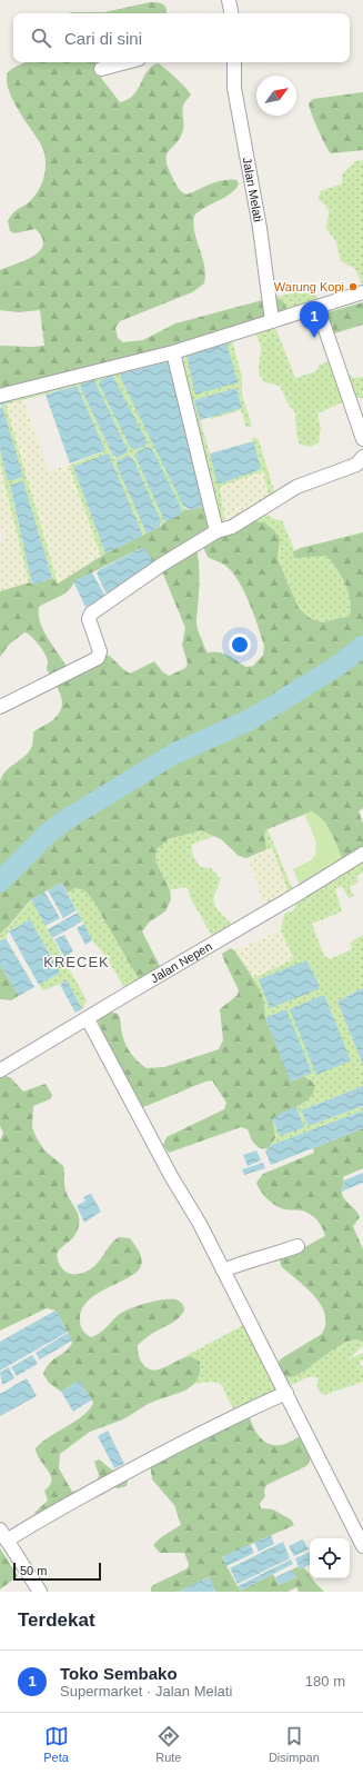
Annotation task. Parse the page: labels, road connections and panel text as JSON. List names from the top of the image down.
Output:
{
  "streets": {
    "street": ["Jalan Melati", "Jalan Nepen"]
  },
  "districts": ["KRECEK"],
  "places": ["Warung Kopi"],
  "scale_bar": "50 m",
  "north": "top right",
  "page": {
    "search": "Cari di sini",
    "pins": "1",
    "scale": "50 m",
    "heading": "Terdekat",
    "list": [
      {
        "mark": "1",
        "name": "Toko Sembako",
        "note": "Supermarket · Jalan Melati",
        "value": "180 m"
      }
    ],
    "nav": ["Peta", "Rute", "Disimpan"]
  }
}
